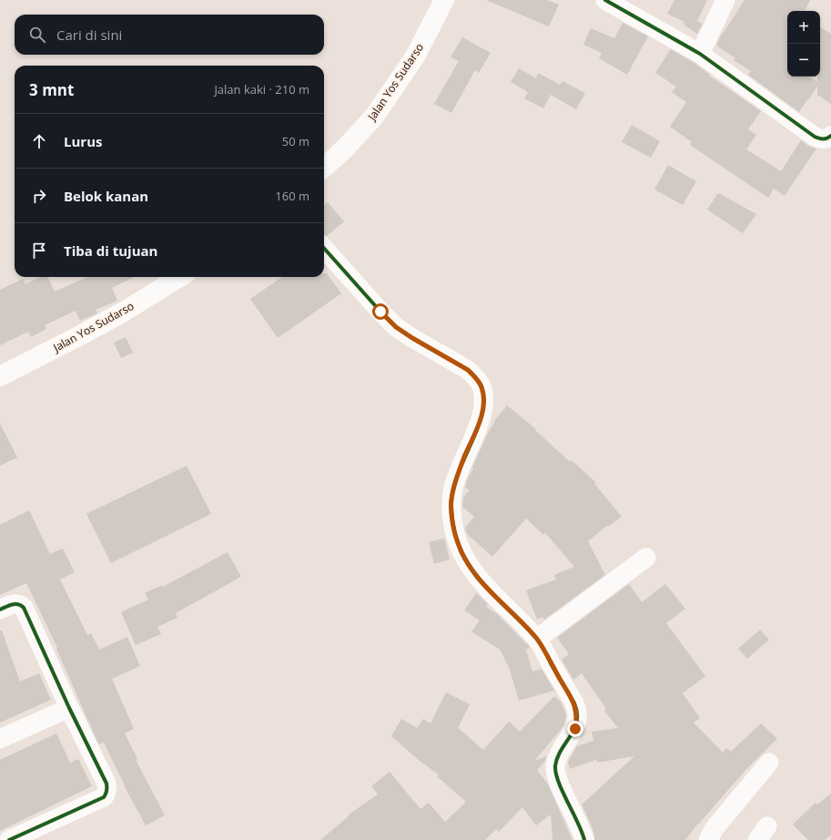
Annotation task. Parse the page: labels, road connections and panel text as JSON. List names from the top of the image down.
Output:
{
  "streets": {
    "highway": ["Jalan Yos Sudarso"]
  },
  "page": {
    "map_buttons": ["+", "−"],
    "search": "Cari di sini",
    "heading": ["3 mnt", "Jalan kaki · 210 m"],
    "list": [
      ["Lurus", "50 m"],
      ["Belok kanan", "160 m"],
      "Tiba di tujuan"
    ]
  }
}
